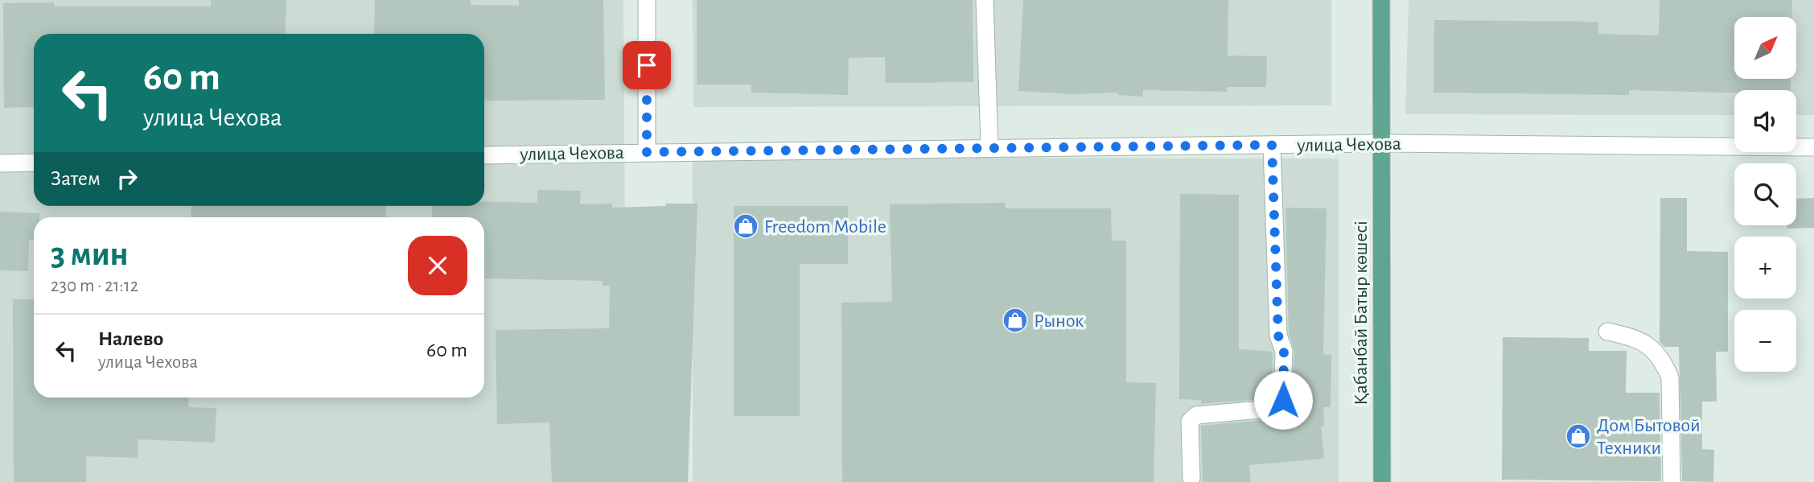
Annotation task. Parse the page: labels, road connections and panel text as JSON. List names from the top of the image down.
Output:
{
  "streets": {
    "main road": ["Қабанбай Батыр көшесі"],
    "street": ["улица Чехова"]
  },
  "crossings": [
    ["улица Чехова", "Қабанбай Батыр көшесі"]
  ],
  "places": {
    "shop": ["Freedom Mobile", "Рынок", "Дом Бытовой Техники"]
  },
  "north": "top right",
  "page": {
    "map_buttons": ["+", "−"],
    "turn": ["60 m", "улица Чехова"],
    "then": "Затем",
    "heading": ["3 мин", "230 m · 21:12"],
    "list": [
      {
        "name": "Налево",
        "note": "улица Чехова",
        "value": "60 m"
      }
    ]
  }
}
